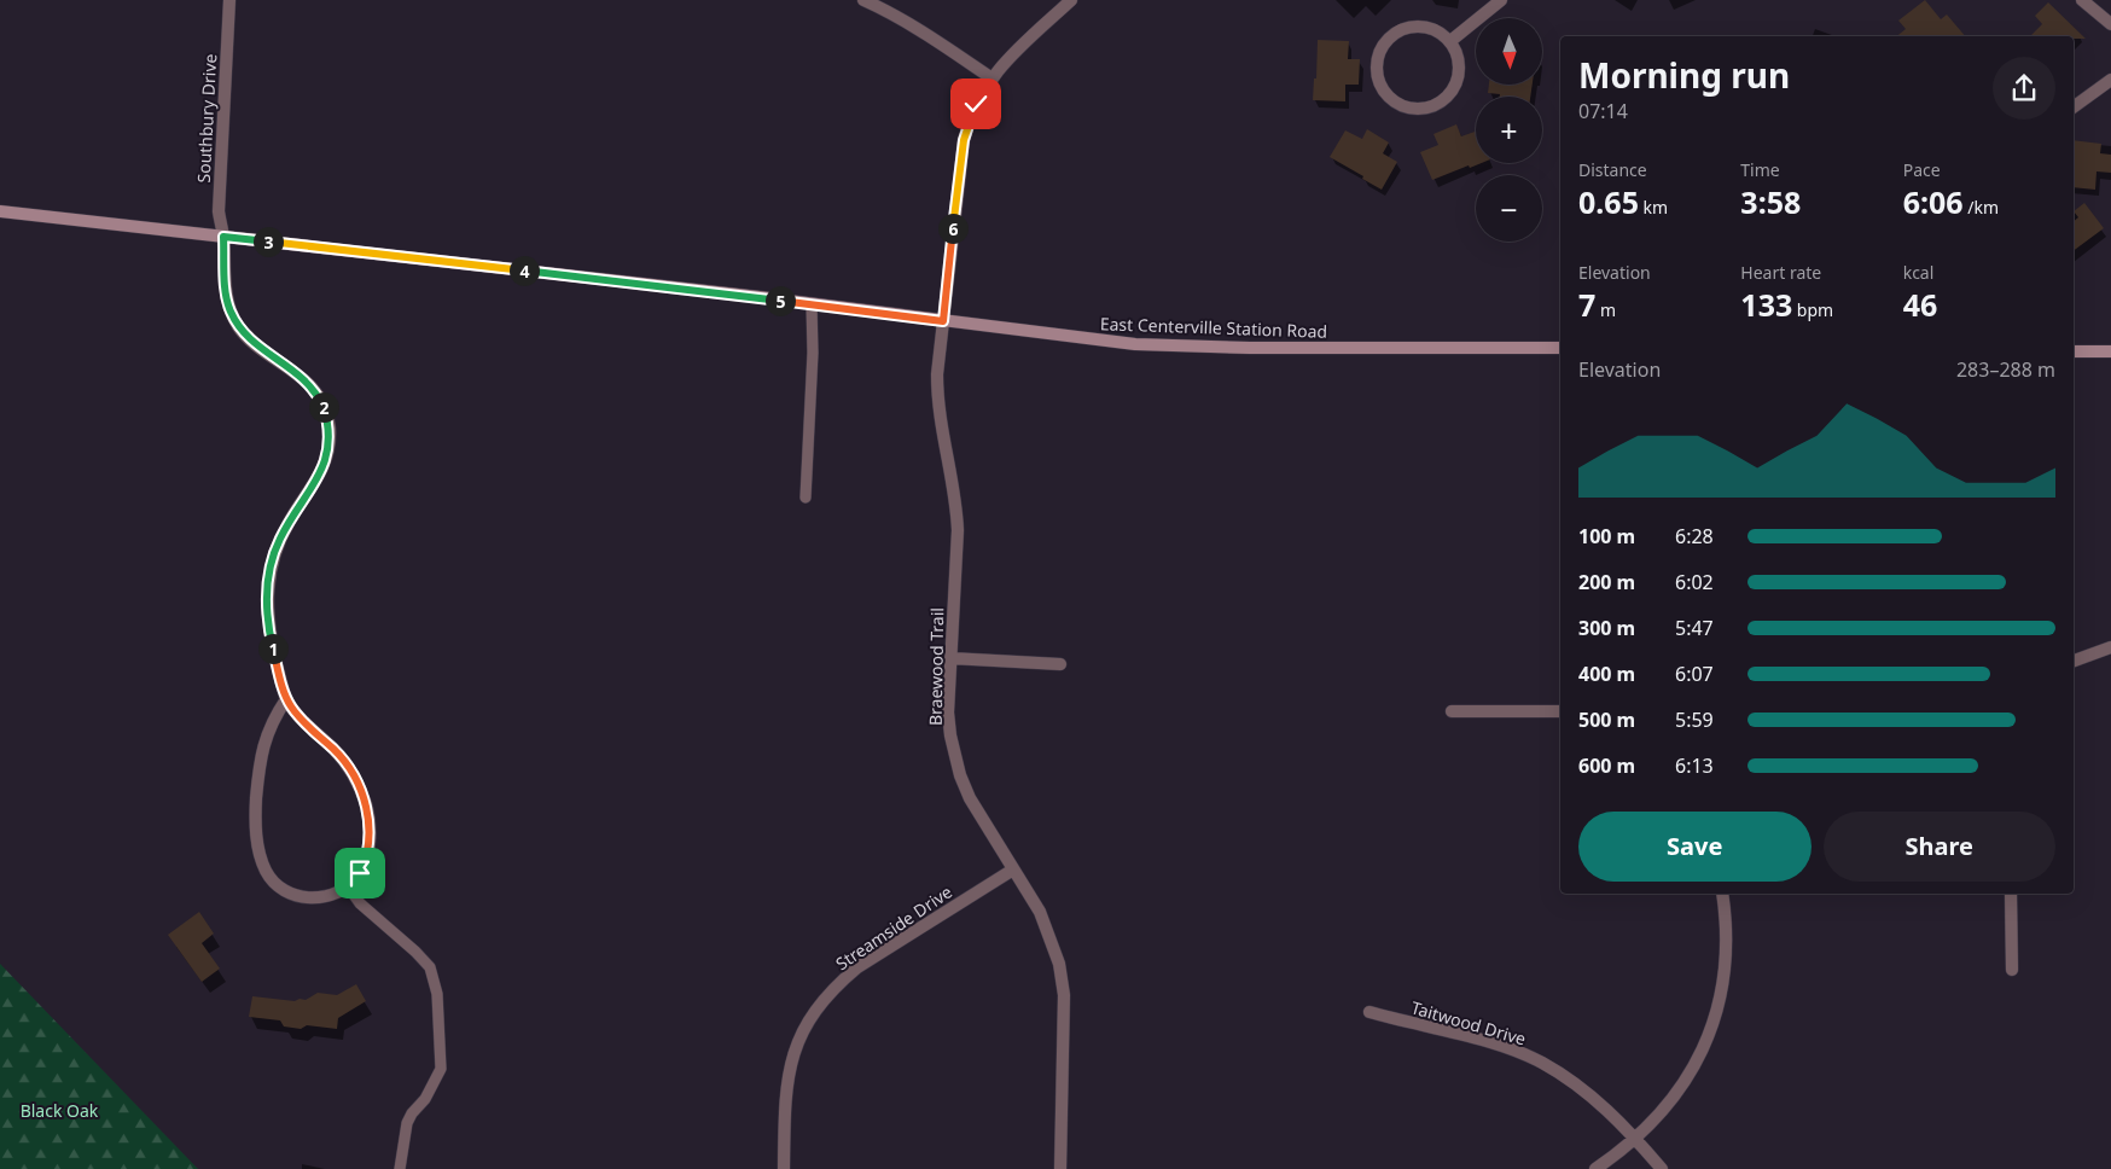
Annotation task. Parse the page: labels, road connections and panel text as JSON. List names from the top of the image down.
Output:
{
  "streets": {
    "street": [
      "Southbury Drive",
      "East Centerville Station Road",
      "Braewood Trail",
      "Streamside Drive",
      "Taitwood Drive"
    ]
  },
  "crossings": [
    ["Southbury Drive", "East Centerville Station Road"],
    ["East Centerville Station Road", "Braewood Trail"],
    ["Braewood Trail", "Streamside Drive"]
  ],
  "parks": ["Black Oak"],
  "north": "bottom",
  "page": {
    "map_buttons": ["+", "−"],
    "heading": ["Morning run", "07:14"],
    "stats": [
      ["Distance", "0.65 km"],
      ["Time", "3:58"],
      ["Pace", "6:06 /km"],
      ["Elevation", "7 m"],
      ["Heart rate", "133 bpm"],
      ["kcal", "46"]
    ],
    "pins": [
      "6",
      "3",
      "4",
      "5",
      "2",
      "1"
    ],
    "chart": ["Elevation", "283–288 m"],
    "list": [
      {
        "name": "100 m",
        "note": "6:28"
      },
      {
        "name": "200 m",
        "note": "6:02"
      },
      {
        "name": "300 m",
        "note": "5:47"
      },
      {
        "name": "400 m",
        "note": "6:07"
      },
      {
        "name": "500 m",
        "note": "5:59"
      },
      {
        "name": "600 m",
        "note": "6:13"
      }
    ],
    "buttons": ["Save", "Share"]
  }
}
